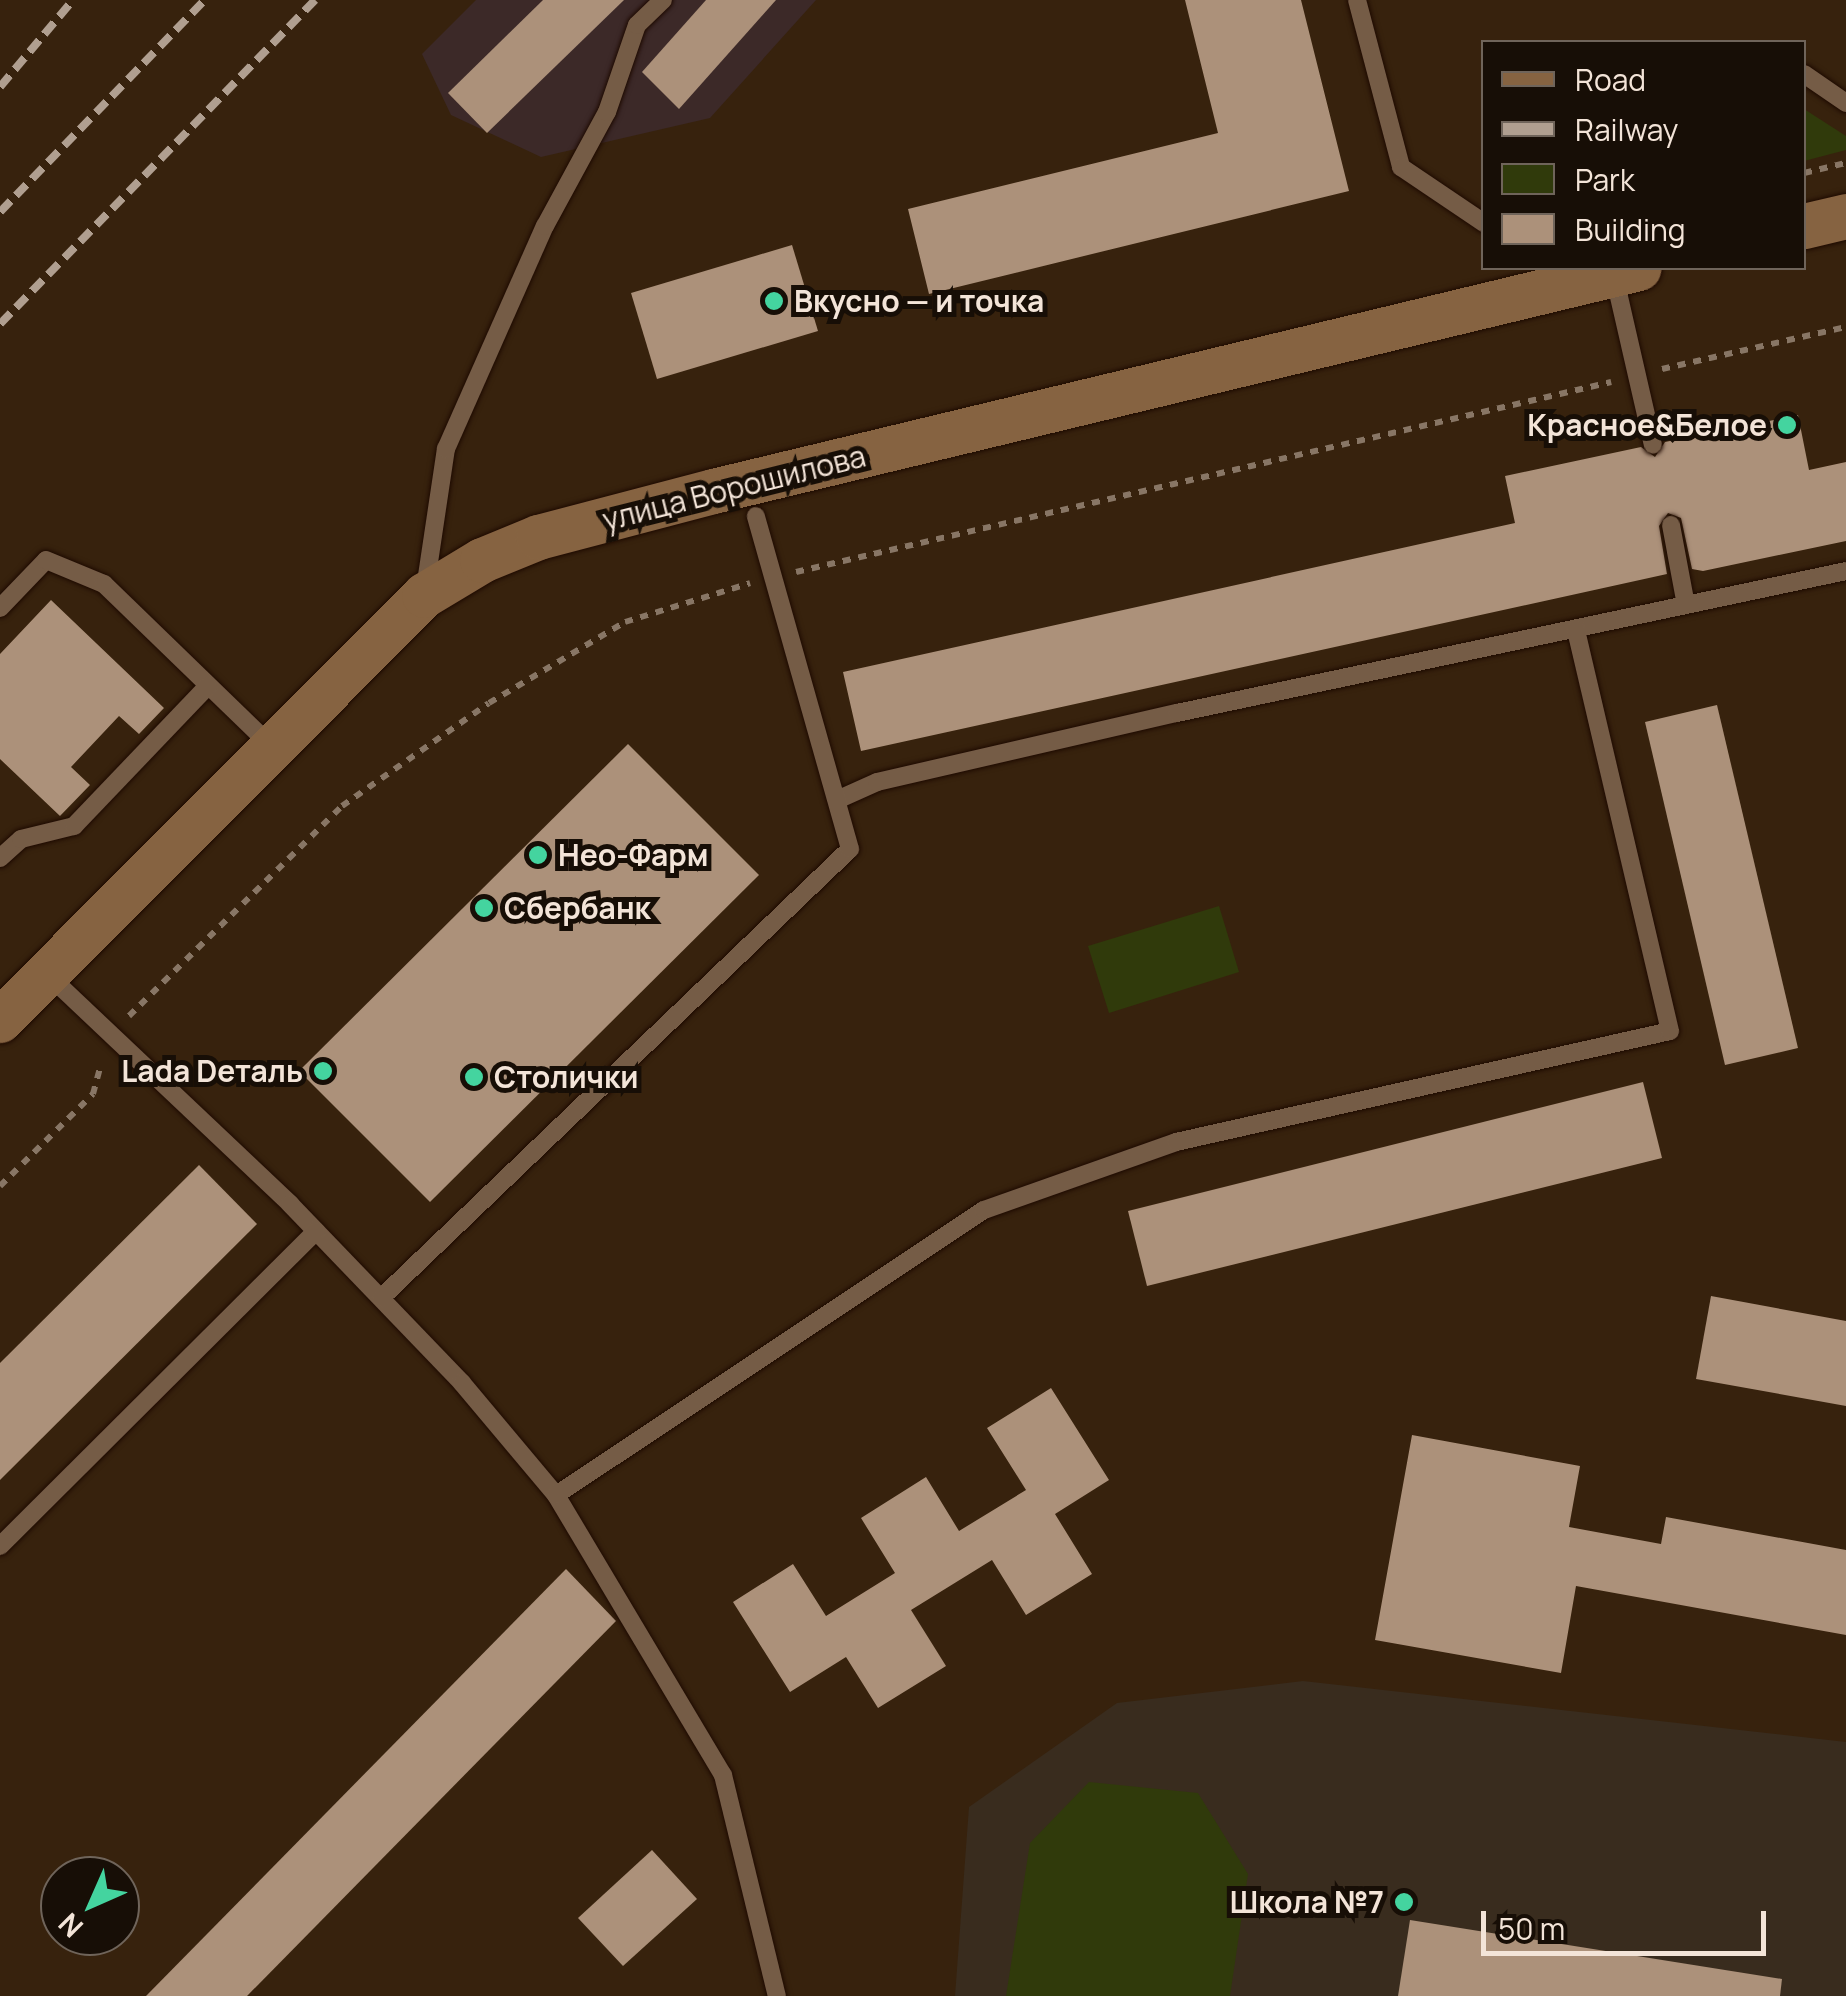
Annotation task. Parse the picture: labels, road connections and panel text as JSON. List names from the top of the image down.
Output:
{
  "streets": {
    "main road": ["улица Ворошилова"]
  },
  "places": [
    "Вкусно — и точка",
    "Красное&Белое",
    "Нео-Фарм",
    "Сбербанк",
    "Lada Dеталь",
    "Столички",
    "Школа №7"
  ],
  "legend": [
    "Road",
    "Railway",
    "Park",
    "Building"
  ],
  "scale_bar": "50 m",
  "north": "bottom left"
}
